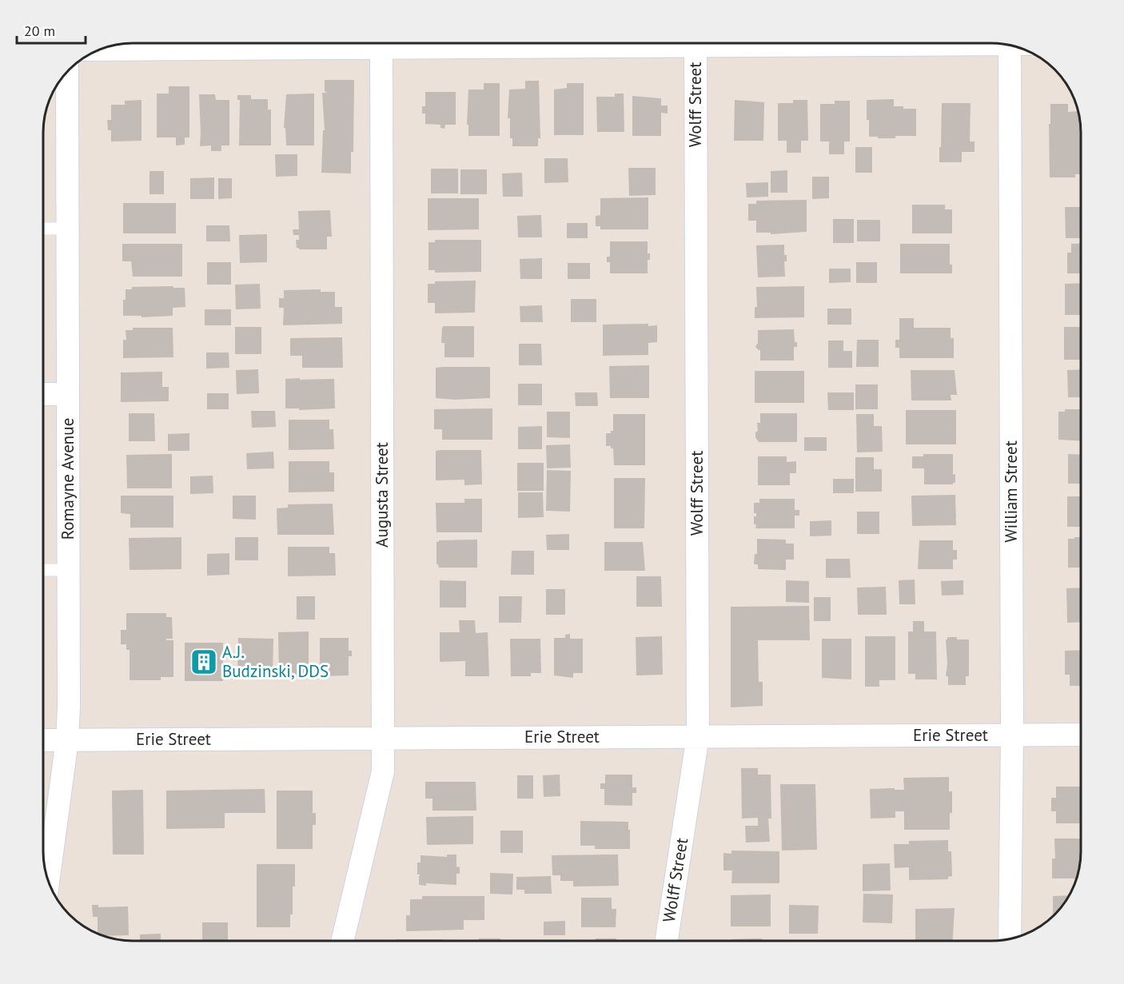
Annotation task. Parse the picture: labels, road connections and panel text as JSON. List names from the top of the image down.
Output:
{
  "streets": {
    "street": [
      "Wolff Street",
      "Romayne Avenue",
      "William Street",
      "Augusta Street",
      "Erie Street"
    ]
  },
  "crossings": [
    ["Wolff Street", "Erie Street"],
    ["Romayne Avenue", "Erie Street"],
    ["William Street", "Erie Street"],
    ["Augusta Street", "Erie Street"]
  ],
  "places": {
    "building": ["A.J. Budzinski, DDS"]
  },
  "scale_bar": "20 m"
}
